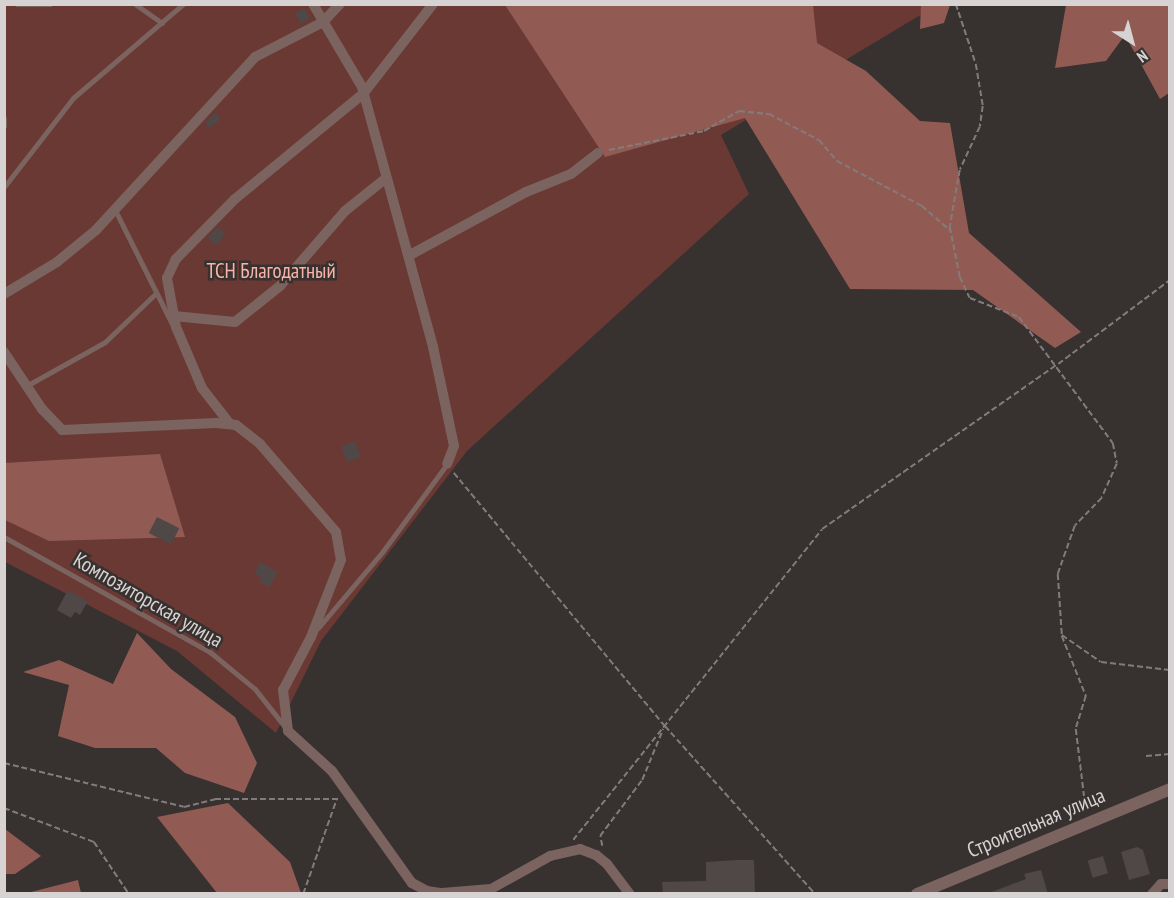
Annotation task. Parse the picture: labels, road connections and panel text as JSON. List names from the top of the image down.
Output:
{
  "streets": {
    "street": ["Строительная улица"],
    "lane": ["Композиторская улица"]
  },
  "parks": ["ТСН Благодатный"],
  "north": "bottom right"
}
